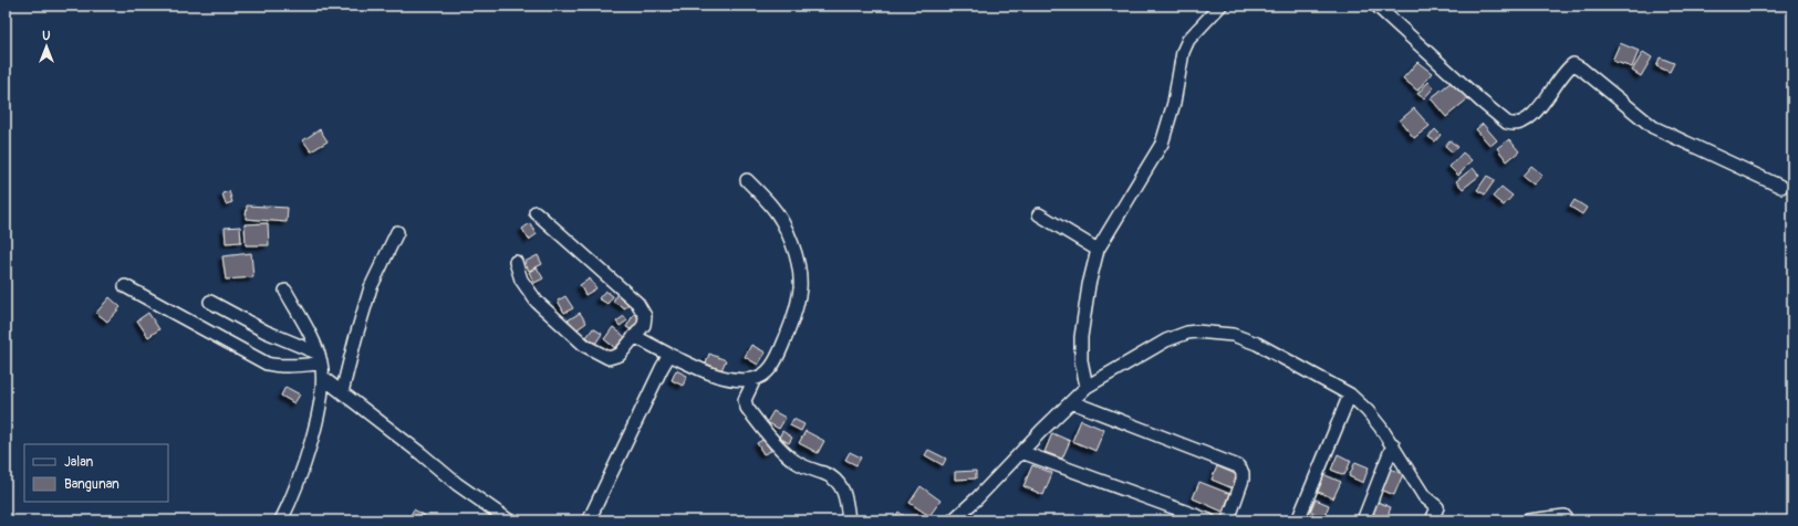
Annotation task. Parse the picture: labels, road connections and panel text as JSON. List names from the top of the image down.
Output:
{
  "legend": ["Jalan", "Bangunan"],
  "north": "top"
}
